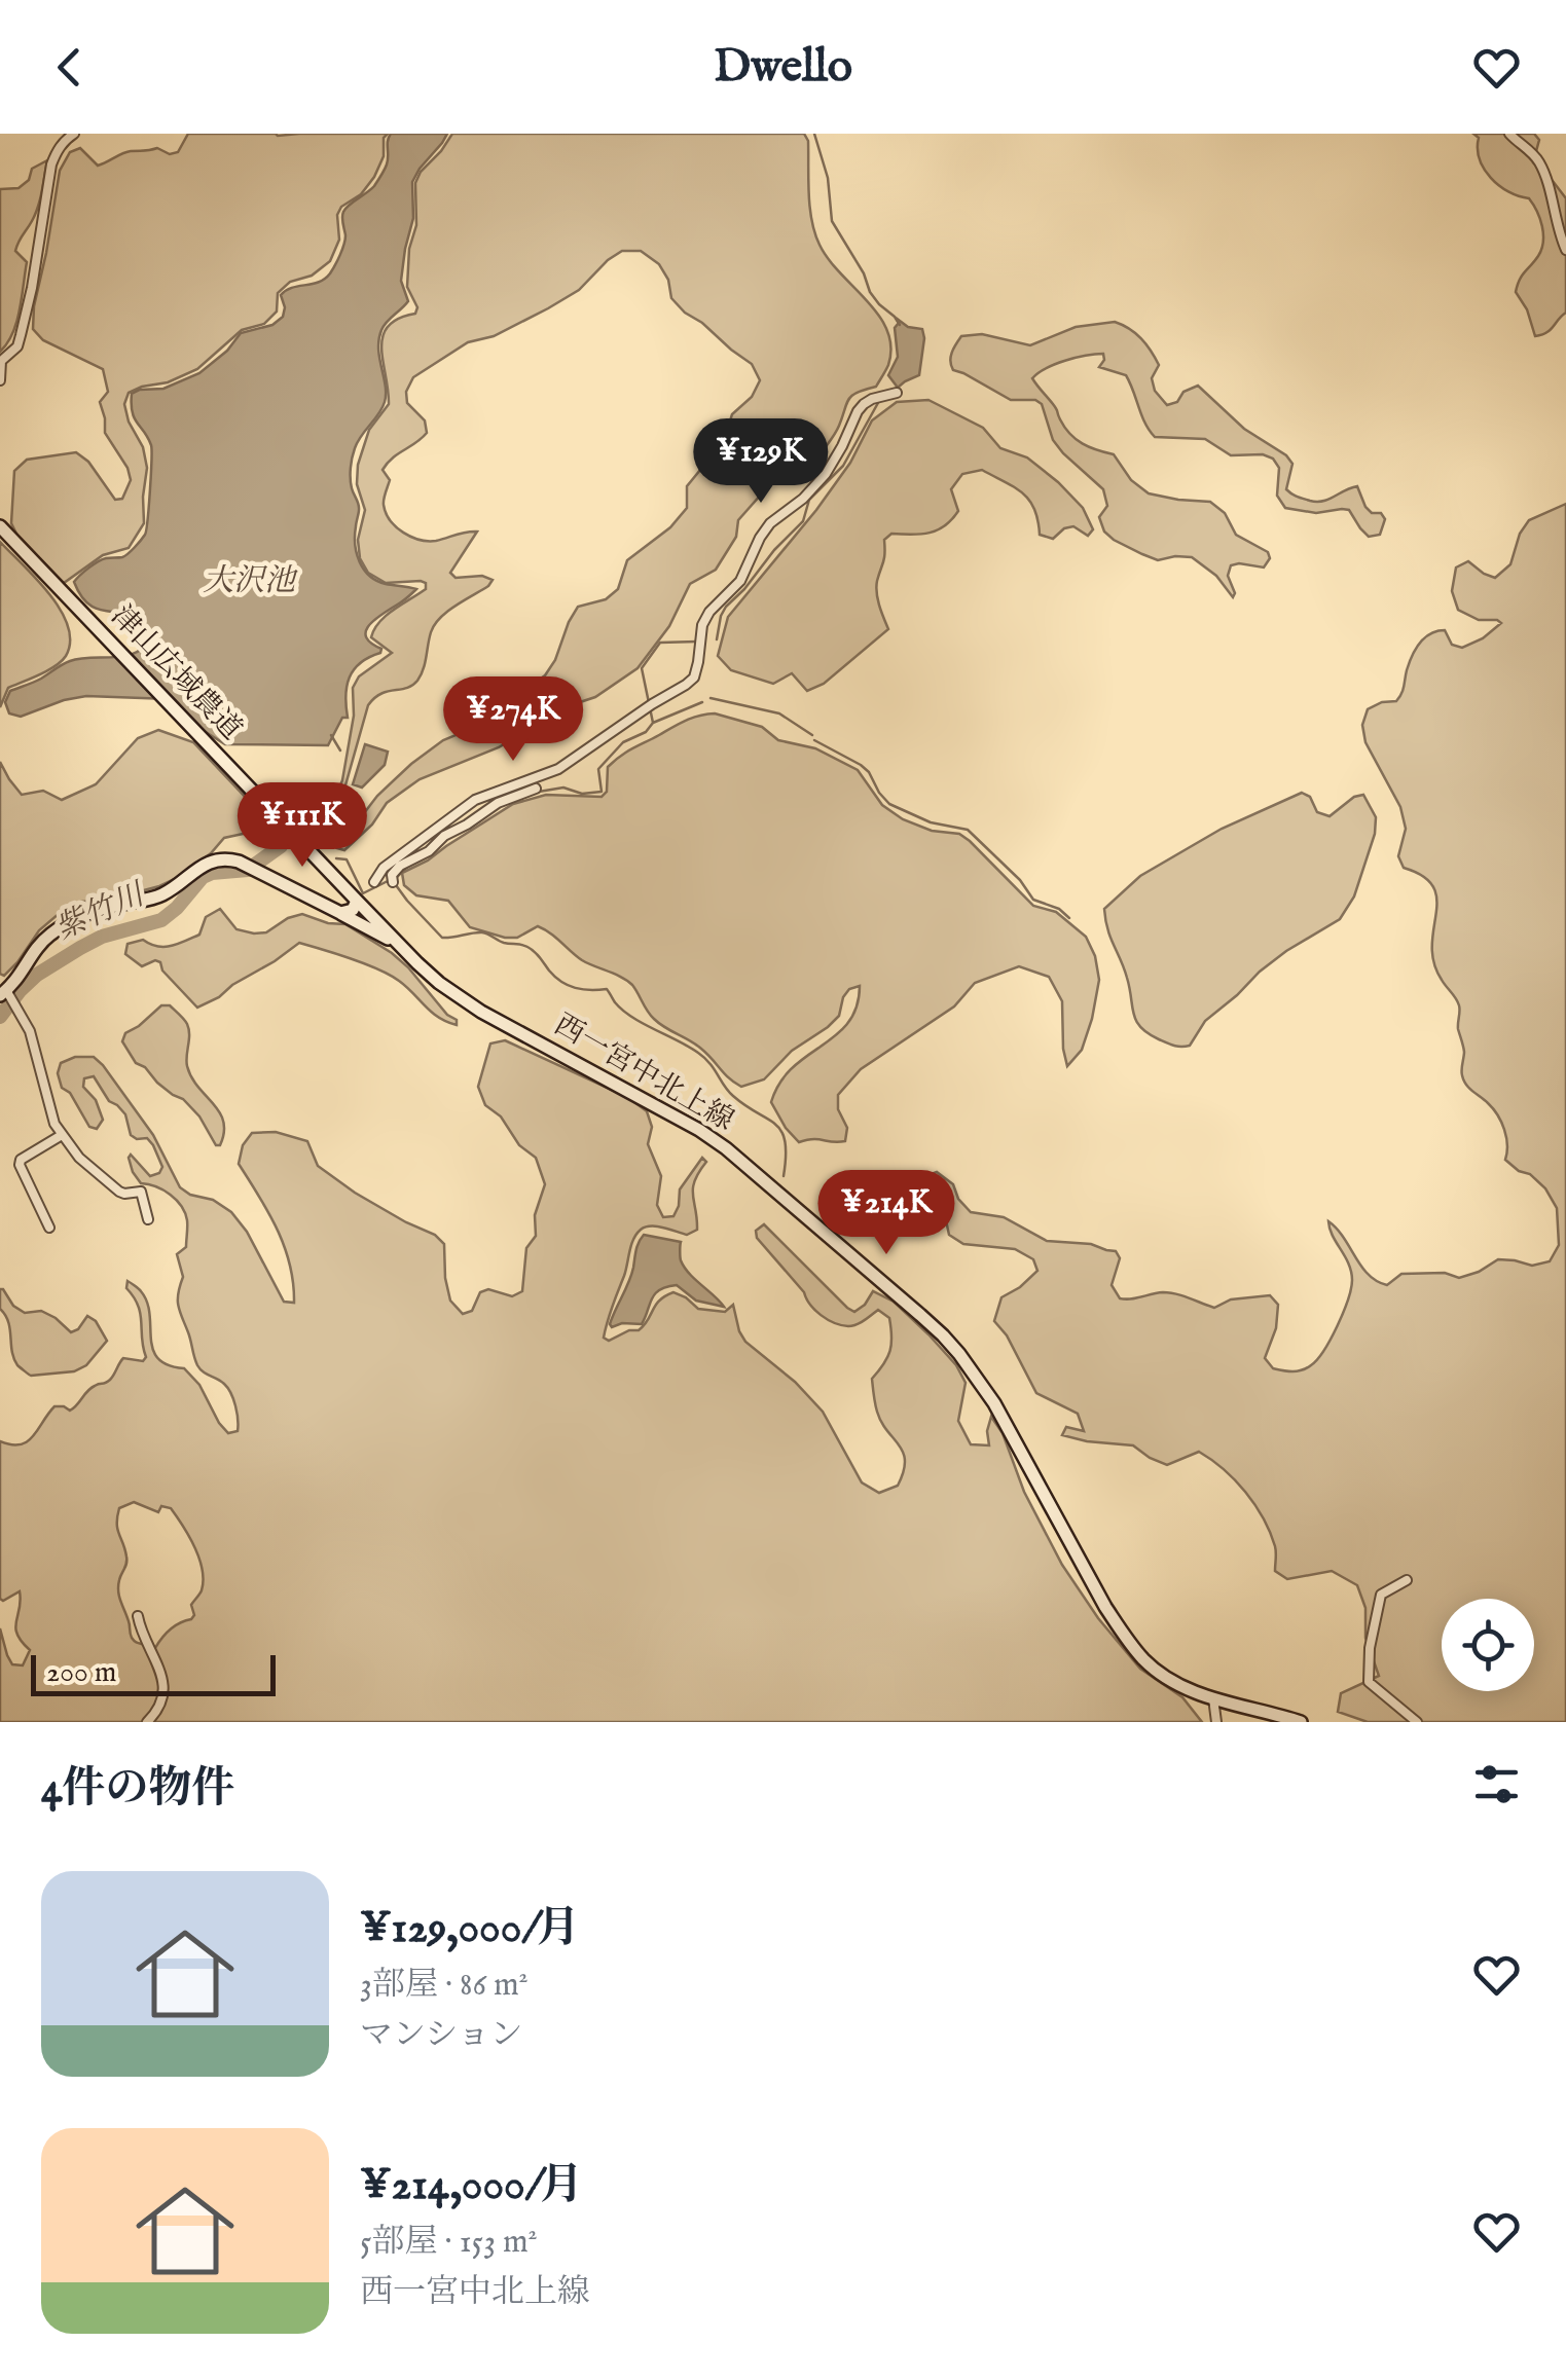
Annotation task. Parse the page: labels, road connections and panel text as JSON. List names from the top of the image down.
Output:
{
  "streets": {
    "main road": ["津山広域農道", "西一宮中北上線"]
  },
  "crossings": [
    ["津山広域農道", "西一宮中北上線"]
  ],
  "water": ["大沢池", "紫竹川"],
  "scale_bar": "200 m",
  "page": {
    "header": "Dwello",
    "price": [
      "¥129K",
      "¥274K",
      "¥111K",
      "¥214K"
    ],
    "scale": "200 m",
    "heading": "4件の物件",
    "list": [
      {
        "name": "¥129,000/月",
        "note": "3部屋 · 86 m² · マンション"
      },
      {
        "name": "¥214,000/月",
        "note": "5部屋 · 153 m² · 西一宮中北上線"
      }
    ]
  }
}
